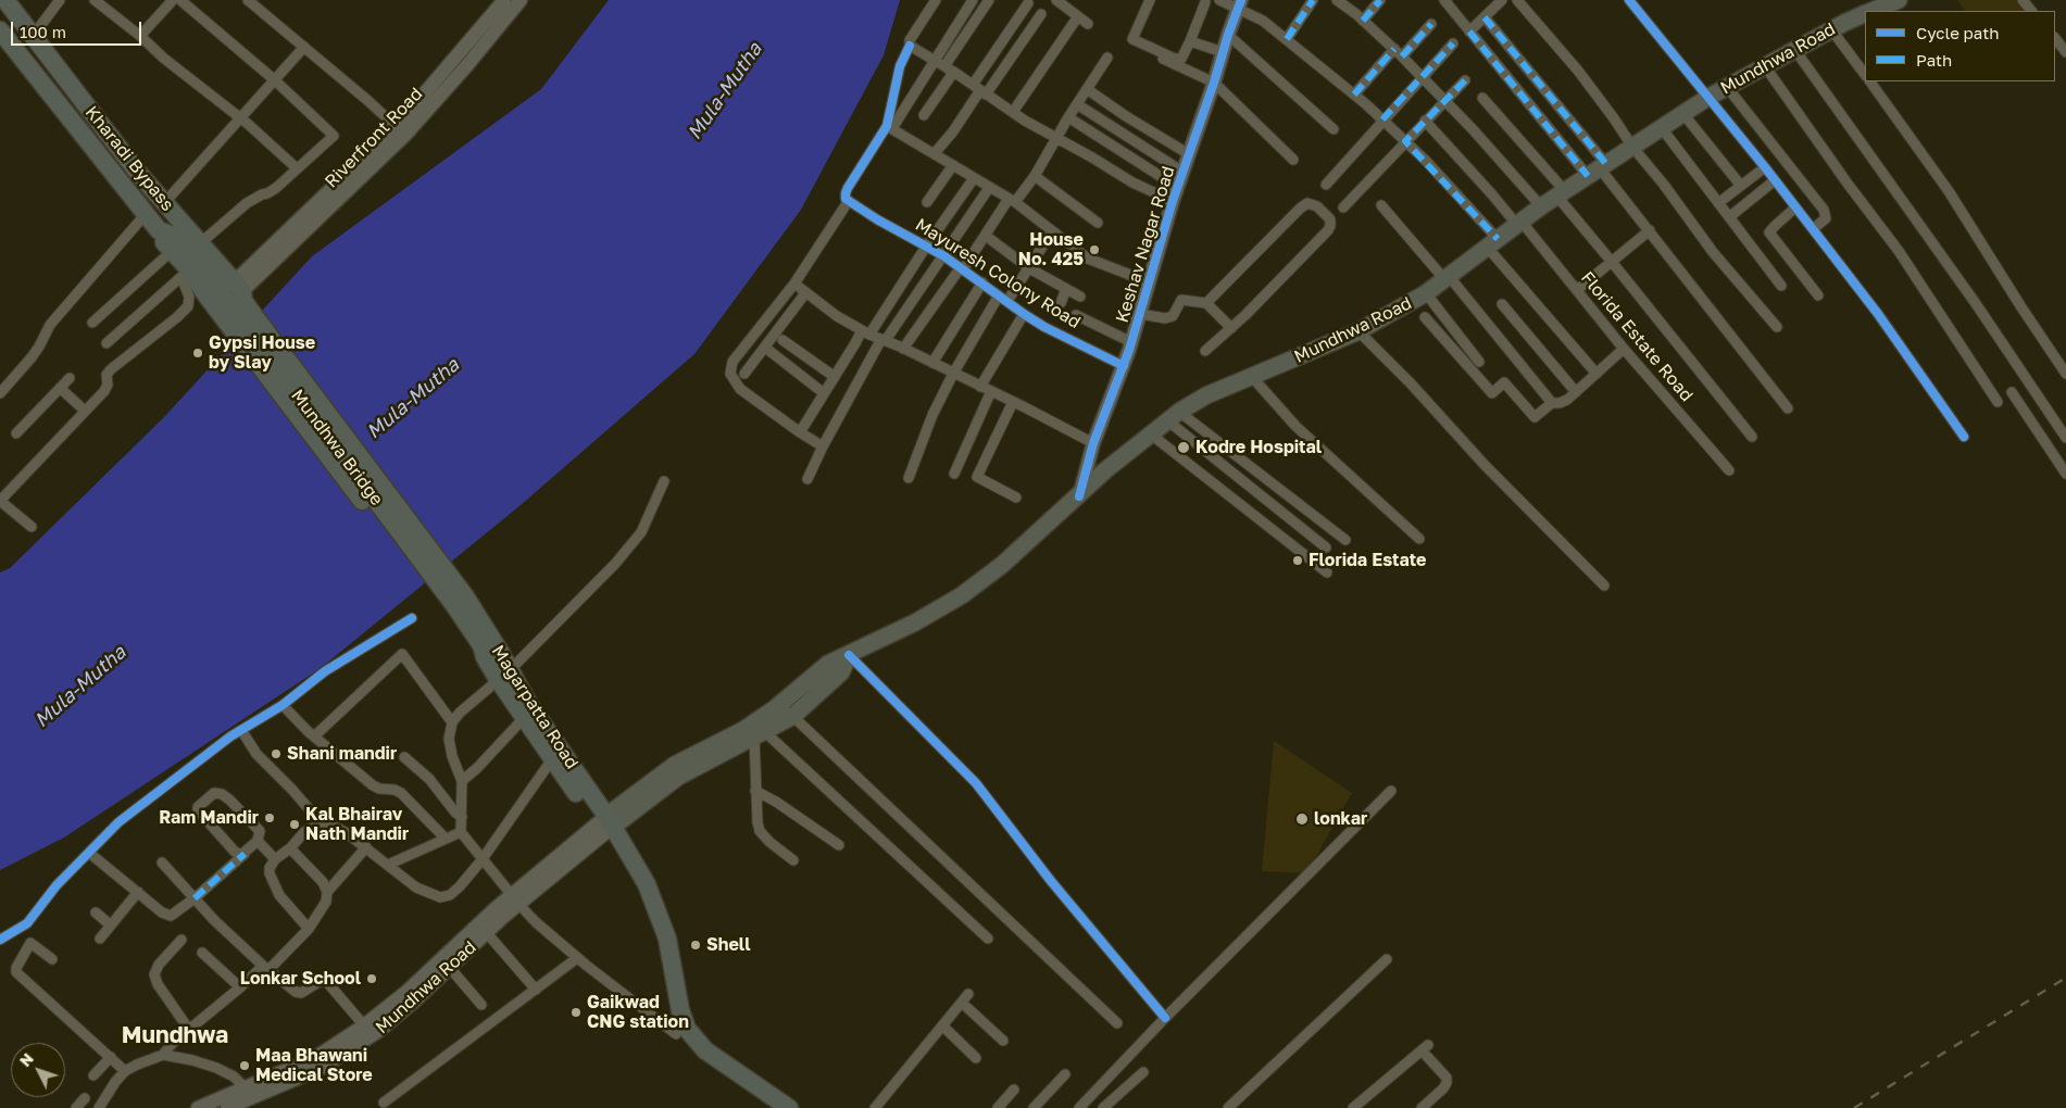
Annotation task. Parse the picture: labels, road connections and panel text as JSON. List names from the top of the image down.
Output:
{
  "streets": {
    "highway": ["Kharadi Bypass", "Mundhwa Bridge", "Magarpatta Road"],
    "main road": ["Mundhwa Road"],
    "street": [
      "Riverfront Road",
      "Keshav Nagar Road",
      "Mayuresh Colony Road",
      "Florida Estate Road"
    ]
  },
  "crossings": [
    ["Mundhwa Road", "Keshav Nagar Road"],
    ["Mundhwa Road", "Florida Estate Road"],
    ["Mundhwa Road", "Magarpatta Road"],
    ["Riverfront Road", "Kharadi Bypass"],
    ["Riverfront Road", "Mundhwa Bridge"],
    ["Kharadi Bypass", "Mundhwa Bridge"],
    ["Keshav Nagar Road", "Mayuresh Colony Road"]
  ],
  "districts": ["Mundhwa"],
  "water": ["Mula-Mutha"],
  "places": [
    "House No. 425",
    "Gypsi House by Slay",
    "Kodre Hospital",
    "Florida Estate",
    "Shani mandir",
    "Ram Mandir",
    "lonkar",
    "Kal Bhairav Nath Mandir",
    "Shell",
    "Lonkar School",
    "Gaikwad CNG station",
    "Maa Bhawani Medical Store"
  ],
  "legend": ["Cycle path", "Path"],
  "scale_bar": "100 m",
  "north": "top left"
}
